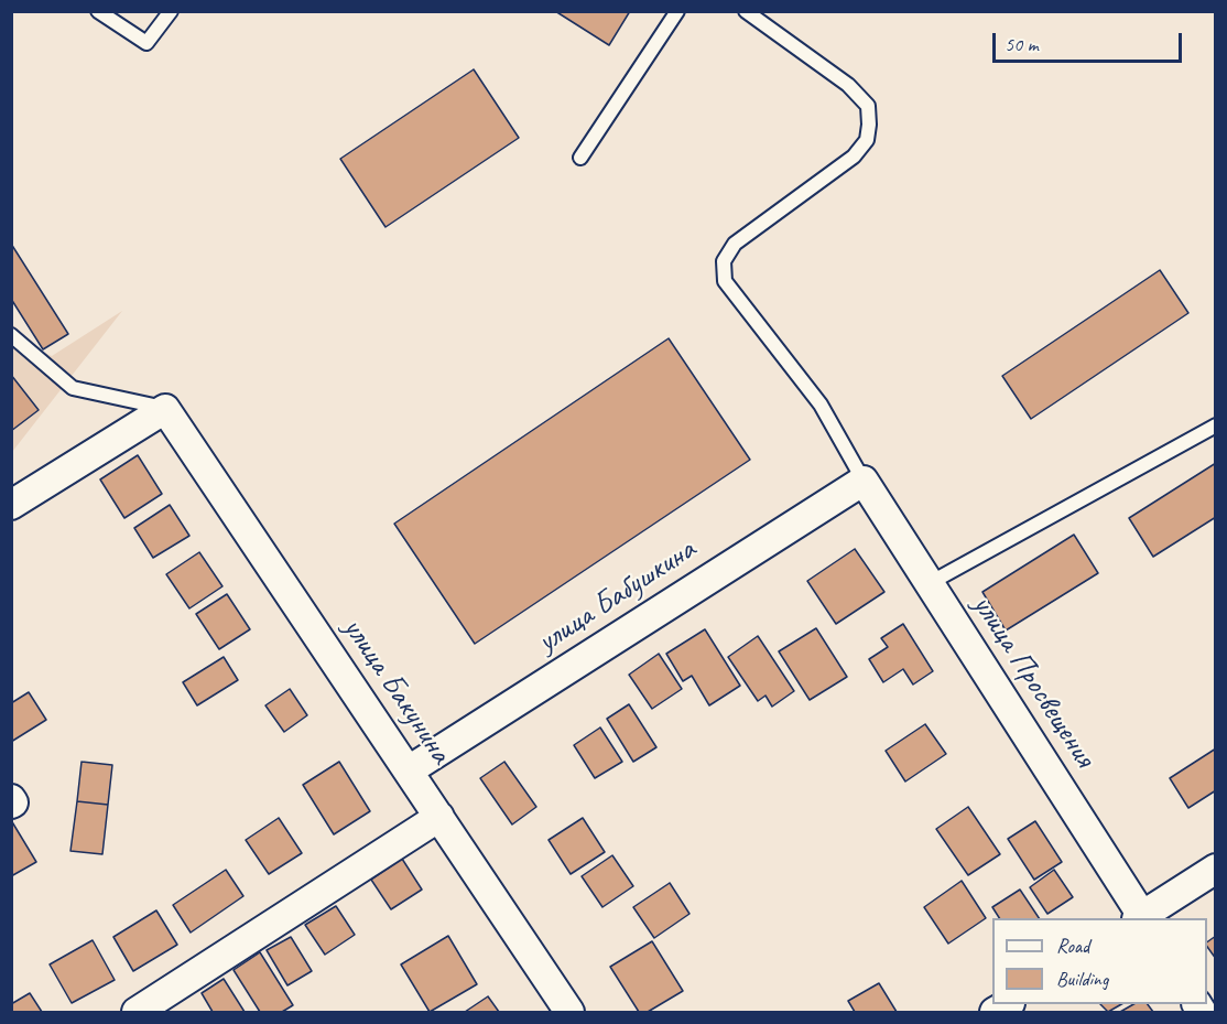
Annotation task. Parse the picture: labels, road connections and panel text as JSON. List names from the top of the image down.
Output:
{
  "streets": {
    "street": ["улица Бабушкина", "улица Просвещения", "улица Бакунина"]
  },
  "crossings": [
    ["улица Бабушкина", "улица Просвещения"],
    ["улица Бабушкина", "улица Бакунина"]
  ],
  "legend": ["Road", "Building"],
  "scale_bar": "50 m"
}
